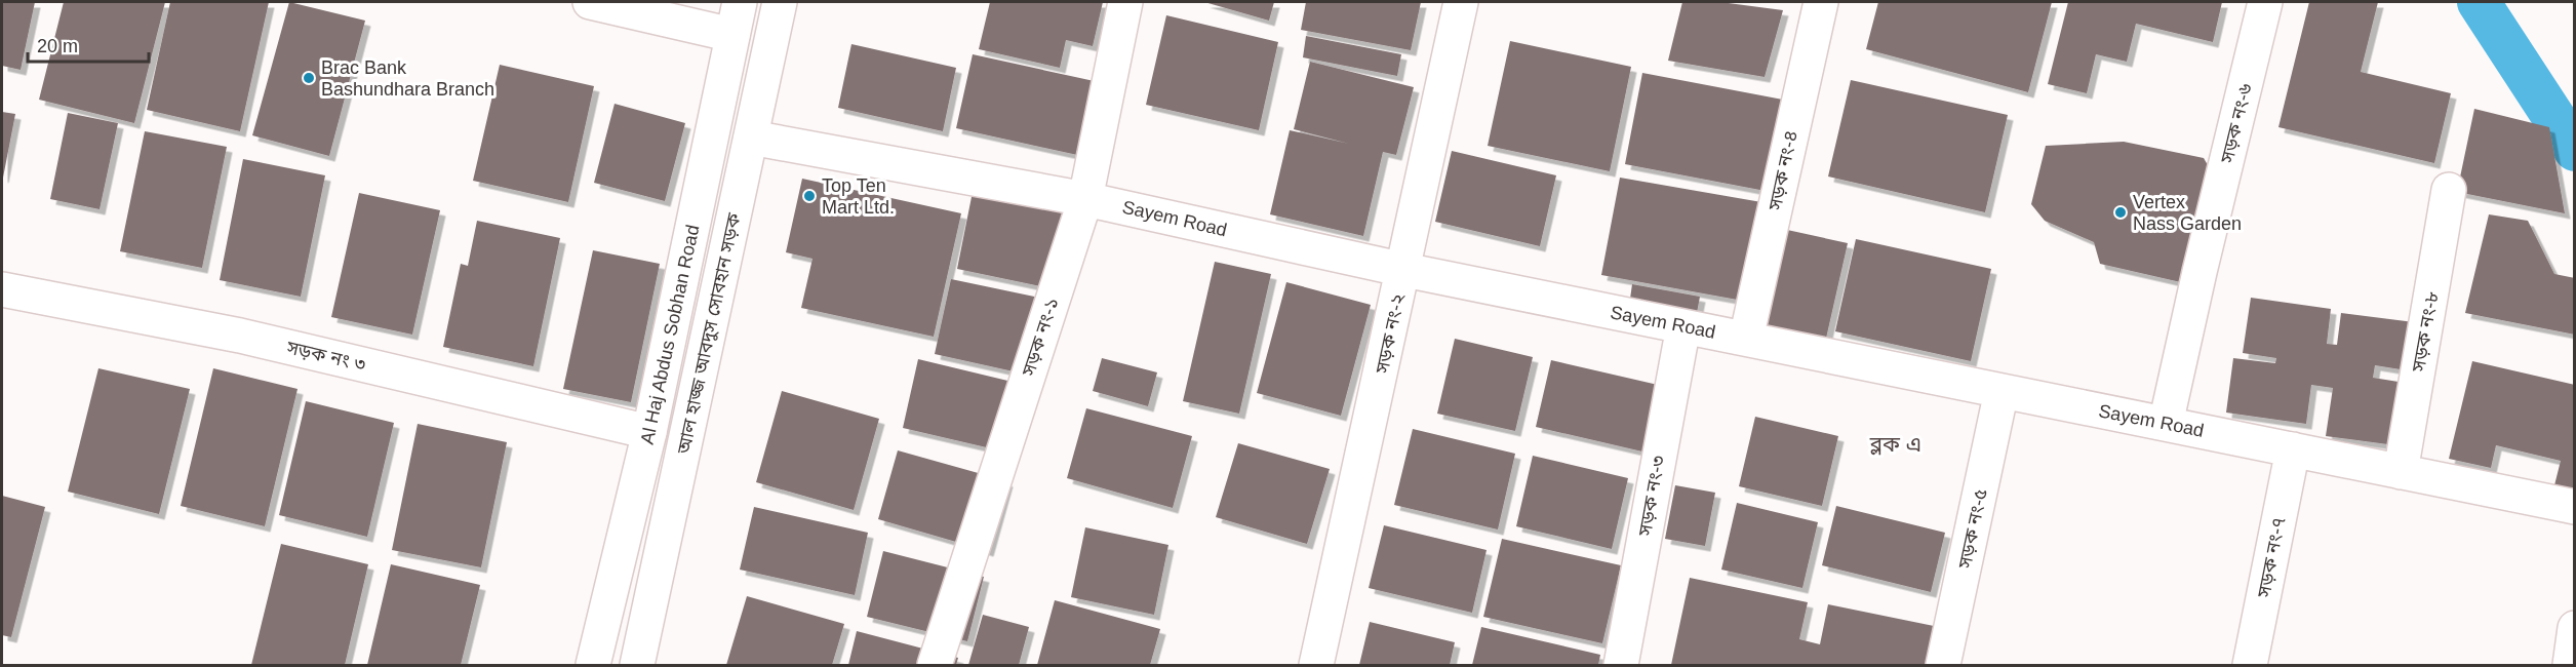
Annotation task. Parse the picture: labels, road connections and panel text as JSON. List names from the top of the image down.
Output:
{
  "streets": {
    "street": [
      "সড়ক নং-৬",
      "সড়ক নং-৪",
      "Sayem Road",
      "সড়ক নং-৮",
      "আল হাজ্জ আবদুস সোবহান সড়ক",
      "সড়ক নং-২",
      "Al Haj Abdus Sobhan Road",
      "সড়ক নং-১",
      "সড়ক নং ৩",
      "সড়ক নং-৩",
      "সড়ক নং-৫",
      "সড়ক নং-৭"
    ]
  },
  "crossings": [
    ["সড়ক নং-৬", "Sayem Road"],
    ["সড়ক নং-৪", "Sayem Road"],
    ["Sayem Road", "সড়ক নং-৮"],
    ["Sayem Road", "আল হাজ্জ আবদুস সোবহান সড়ক"],
    ["Sayem Road", "সড়ক নং-২"],
    ["Sayem Road", "সড়ক নং-১"],
    ["Sayem Road", "সড়ক নং-৩"],
    ["Sayem Road", "সড়ক নং-৫"],
    ["Sayem Road", "সড়ক নং-৭"],
    ["Al Haj Abdus Sobhan Road", "সড়ক নং ৩"]
  ],
  "districts": ["ব্লক এ"],
  "places": ["Brac Bank Bashundhara Branch", "Top Ten Mart Ltd.", "Vertex Nass Garden"],
  "scale_bar": "20 m"
}
